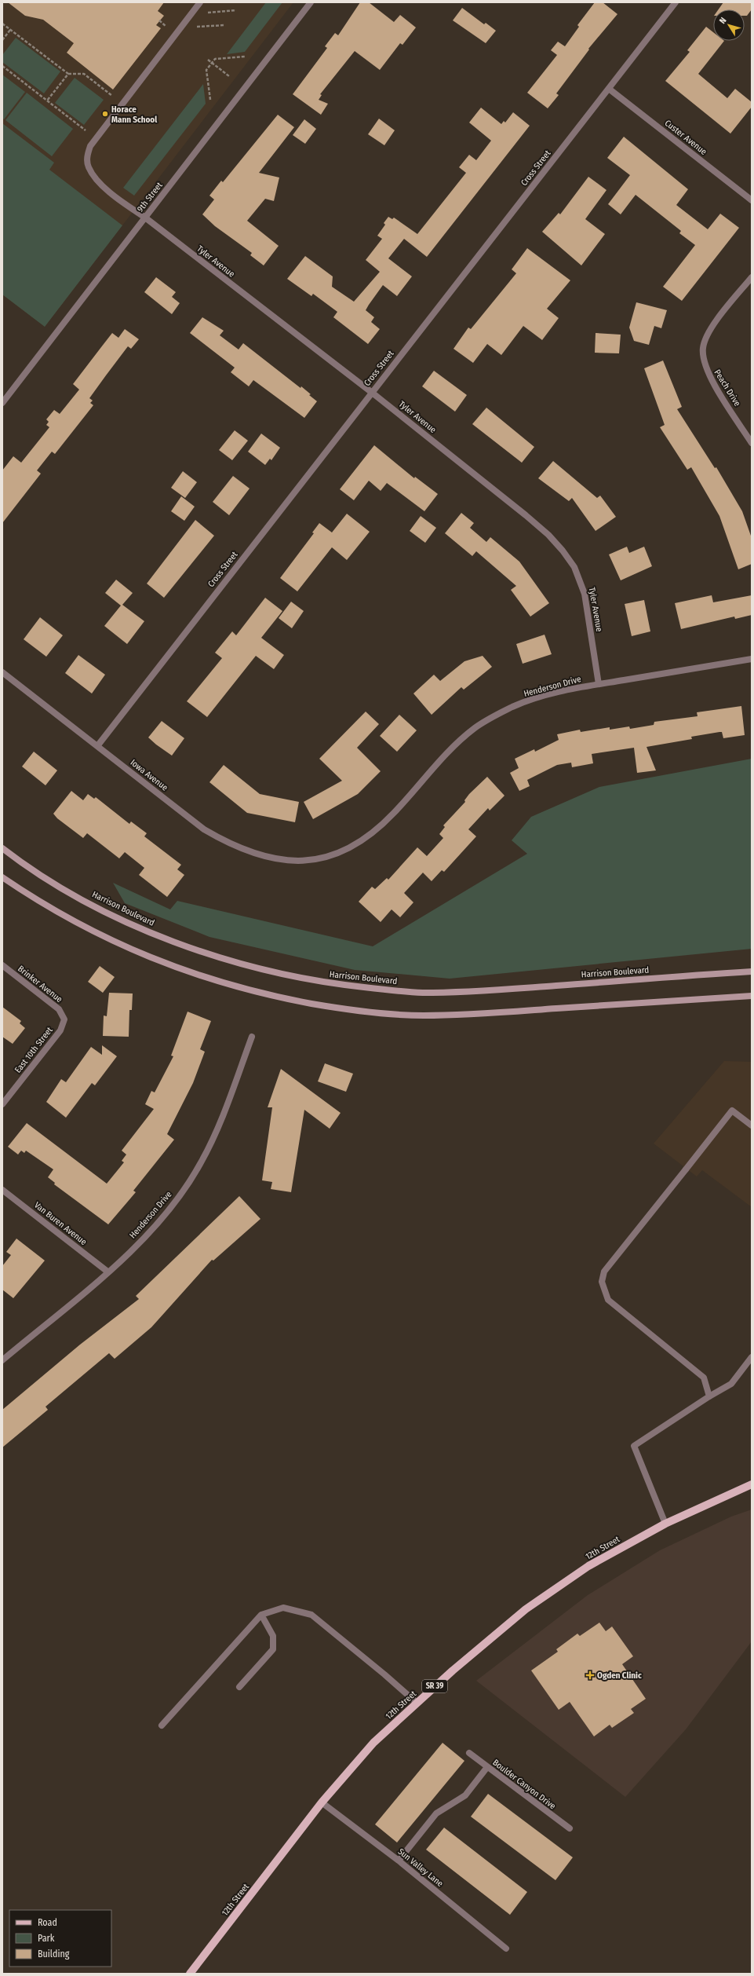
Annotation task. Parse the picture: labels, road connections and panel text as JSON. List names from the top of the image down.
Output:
{
  "streets": {
    "main road": ["Harrison Boulevard", "12th Street", "SR 39"],
    "street": [
      "Custer Avenue",
      "Cross Street",
      "9th Street",
      "Tyler Avenue",
      "Peach Drive",
      "Henderson Drive",
      "Iowa Avenue",
      "Brinker Avenue",
      "East 10th Street",
      "Van Buren Avenue",
      "Boulder Canyon Drive",
      "Sun Valley Lane"
    ]
  },
  "crossings": [
    ["Custer Avenue", "Cross Street"],
    ["Cross Street", "Tyler Avenue"],
    ["Cross Street", "Iowa Avenue"],
    ["9th Street", "Tyler Avenue"],
    ["Tyler Avenue", "Henderson Drive"],
    ["Henderson Drive", "Iowa Avenue"],
    ["Henderson Drive", "Van Buren Avenue"],
    ["Brinker Avenue", "East 10th Street"],
    ["12th Street", "Sun Valley Lane"]
  ],
  "places": {
    "other": ["Horace Mann School"],
    "health": ["Ogden Clinic"]
  },
  "legend": ["Road", "Park", "Building"],
  "north": "top left"
}
